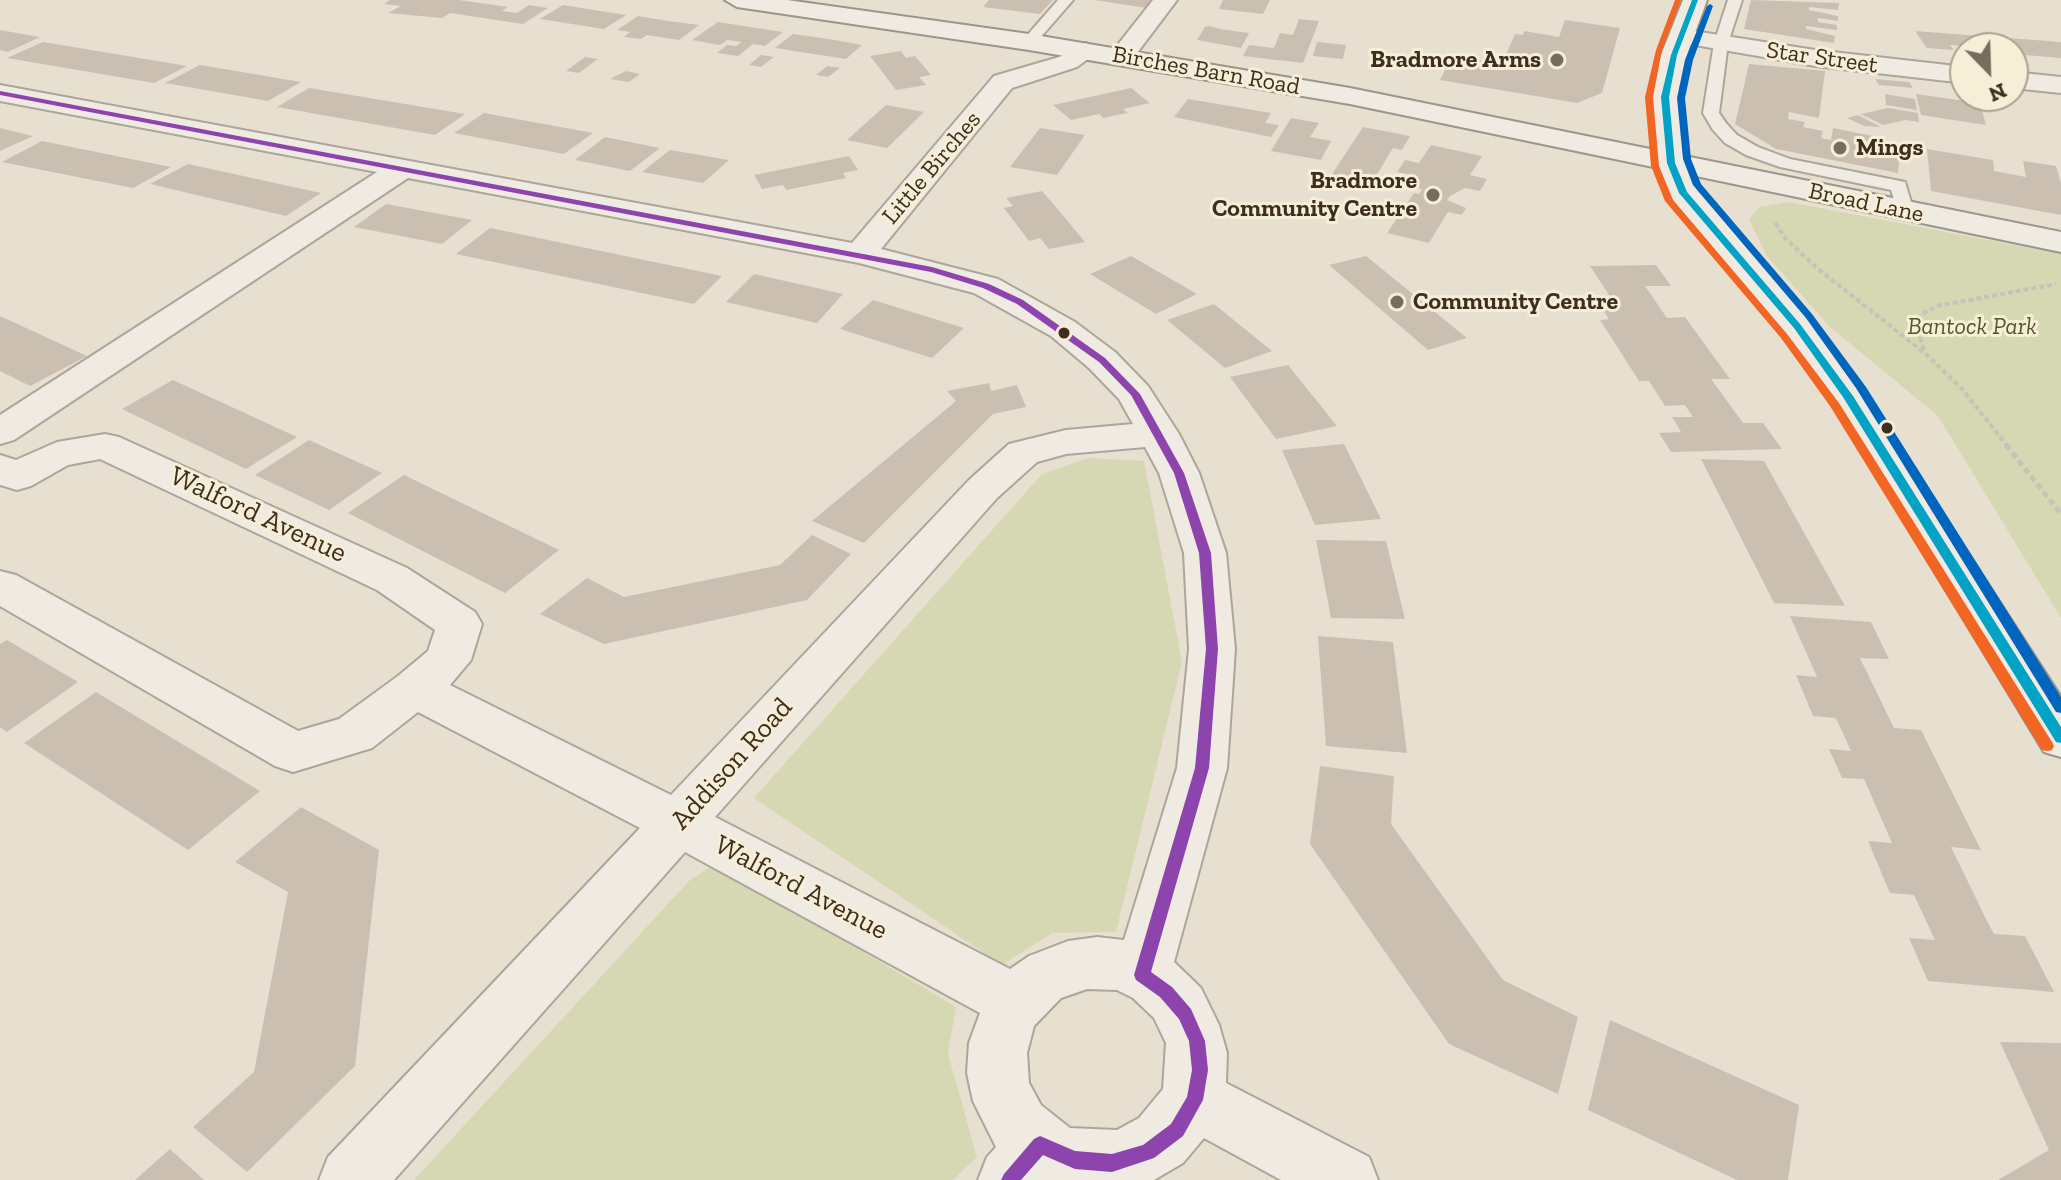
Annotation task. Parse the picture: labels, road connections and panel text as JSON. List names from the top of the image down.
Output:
{
  "streets": {
    "street": [
      "Star Street",
      "Birches Barn Road",
      "Little Birches",
      "Broad Lane",
      "Walford Avenue",
      "Addison Road"
    ]
  },
  "crossings": [
    ["Birches Barn Road", "Broad Lane"],
    ["Walford Avenue", "Addison Road"]
  ],
  "parks": ["Bantock Park"],
  "places": [
    "Bradmore Arms",
    "Mings",
    "Bradmore Community Centre",
    "Community Centre"
  ],
  "north": "bottom right"
}
